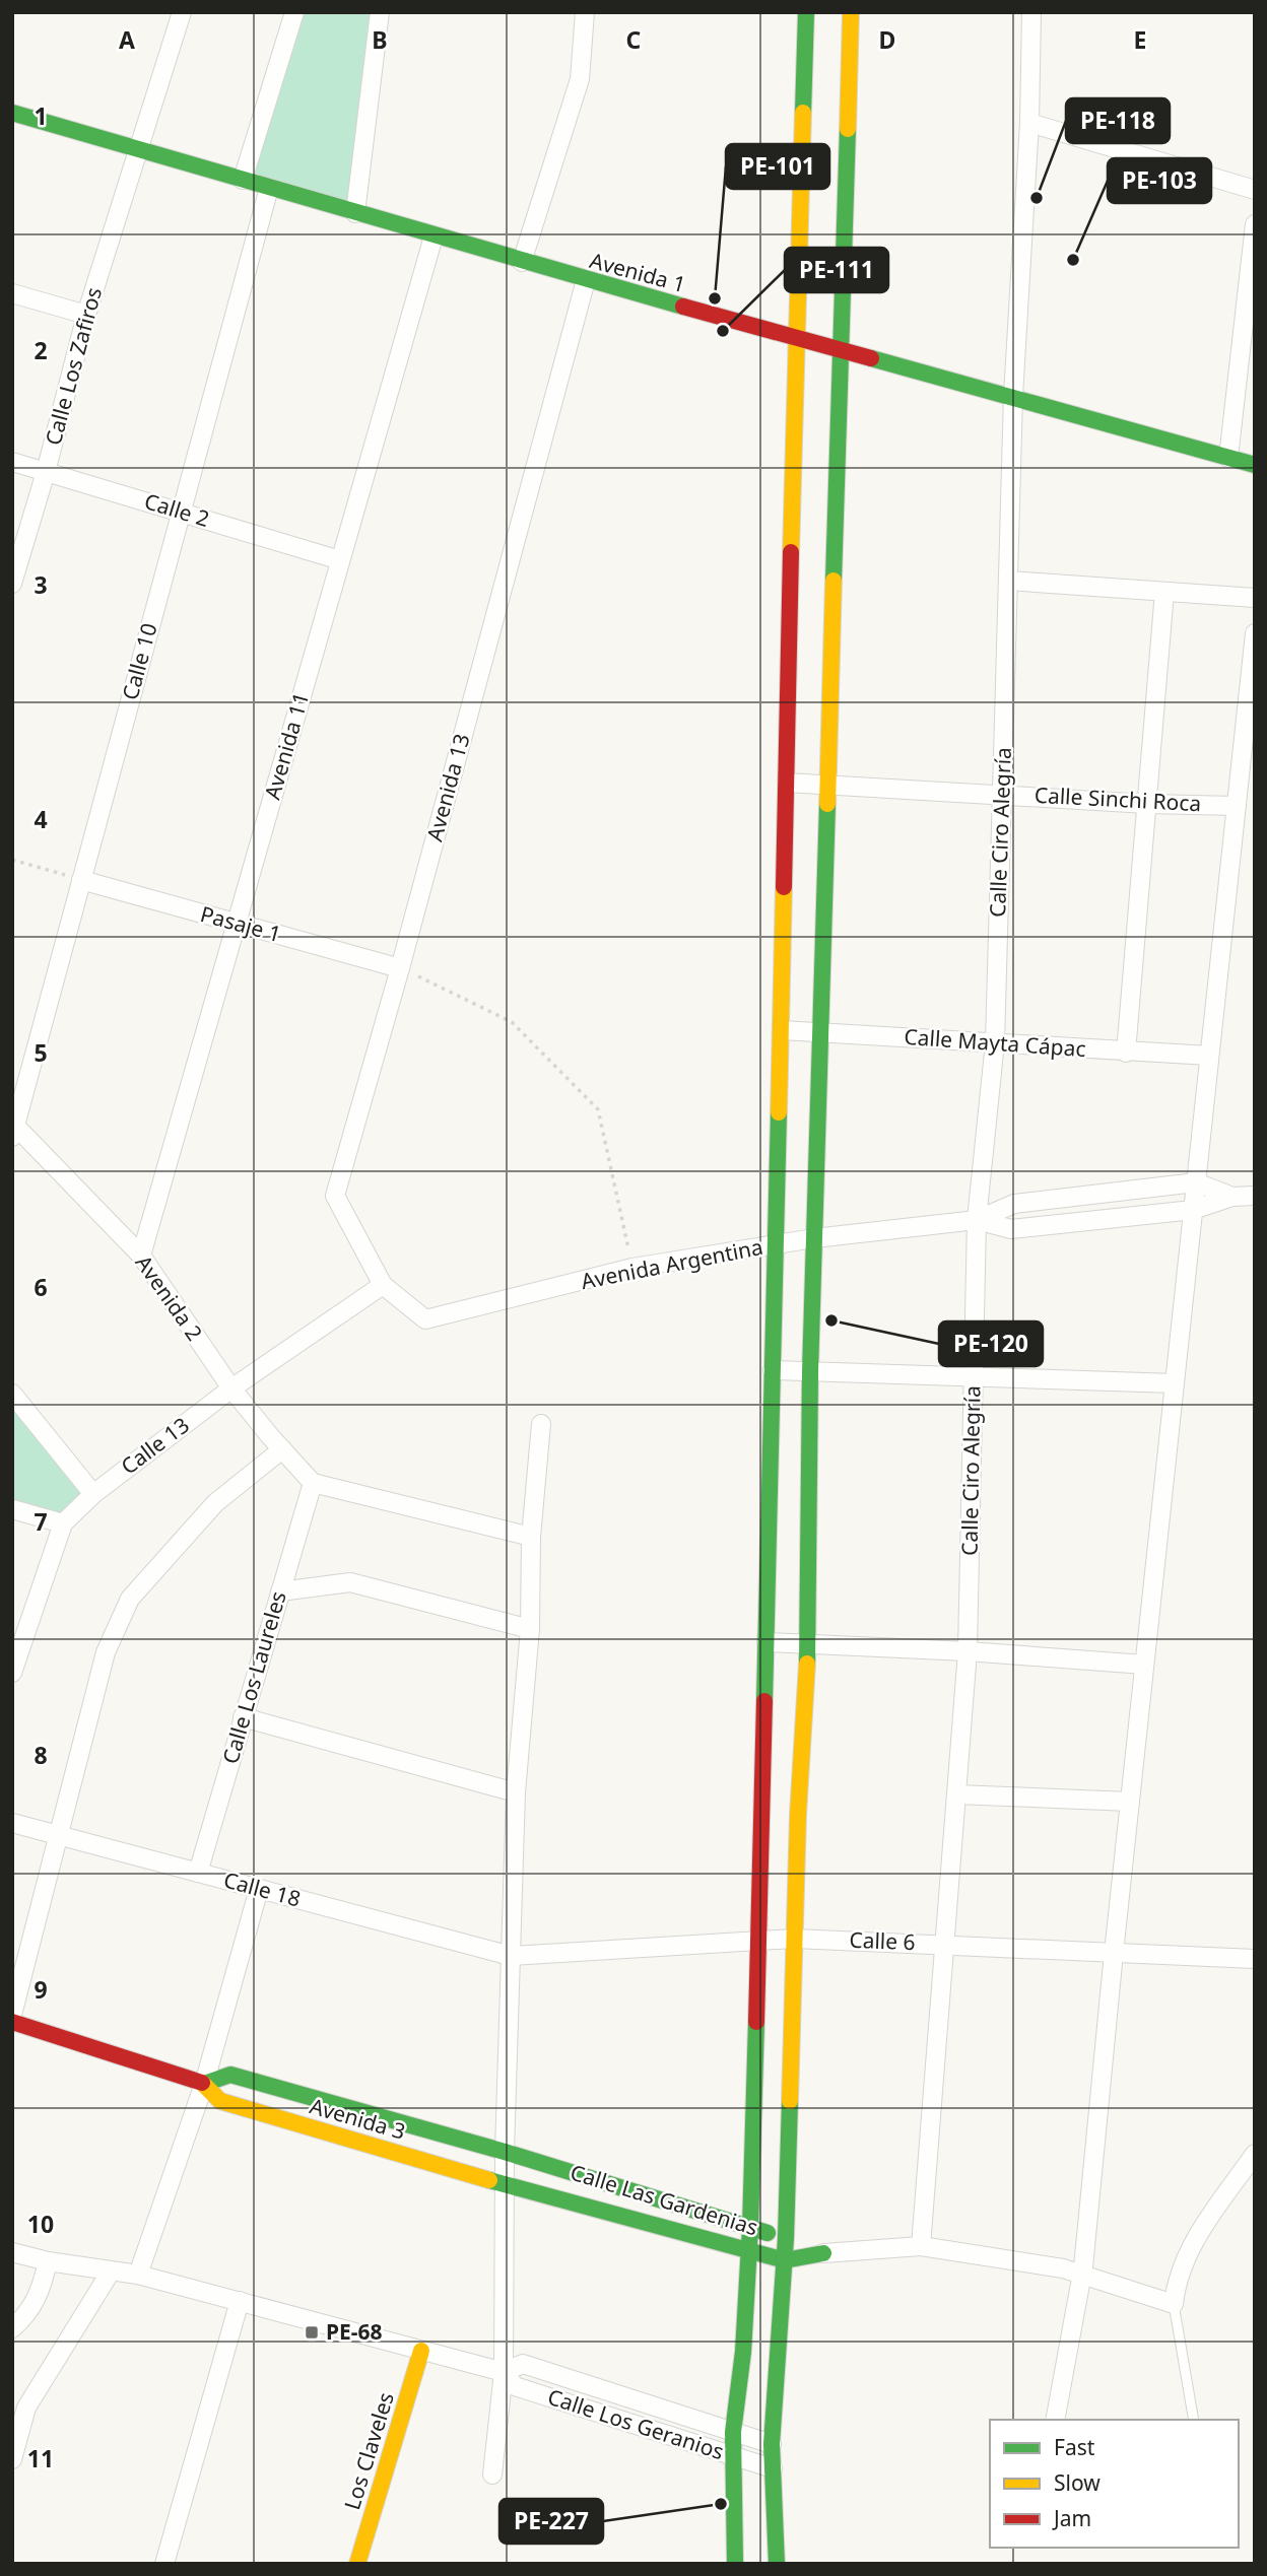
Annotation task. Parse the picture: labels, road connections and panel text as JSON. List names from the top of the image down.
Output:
{
  "streets": {
    "street": [
      "Avenida 1",
      "Calle Los Zafiros",
      "Calle 2",
      "Calle 10",
      "Avenida 11",
      "Avenida 13",
      "Calle Sinchi Roca",
      "Calle Ciro Alegría",
      "Pasaje 1",
      "Calle Mayta Cápac",
      "Avenida Argentina",
      "Avenida 2",
      "Calle 13",
      "Calle Los Laureles",
      "Calle 18",
      "Calle 6",
      "Avenida 3",
      "Calle Las Gardenias",
      "Calle Los Geranios",
      "Los Claveles"
    ]
  },
  "crossings": [
    ["Avenida 1", "Calle Los Zafiros"],
    ["Avenida 1", "Calle 10"],
    ["Avenida 1", "Avenida 11"],
    ["Avenida 1", "Avenida 13"],
    ["Avenida 1", "Calle Ciro Alegría"],
    ["Calle Los Zafiros", "Calle 2"],
    ["Calle 2", "Calle 10"],
    ["Calle 2", "Avenida 11"],
    ["Calle 10", "Pasaje 1"],
    ["Calle 10", "Avenida 2"],
    ["Avenida 11", "Pasaje 1"],
    ["Avenida 11", "Avenida 2"],
    ["Avenida 13", "Pasaje 1"],
    ["Avenida 13", "Avenida Argentina"],
    ["Avenida 13", "Calle 13"],
    ["Calle Sinchi Roca", "Calle Ciro Alegría"],
    ["Calle Ciro Alegría", "Calle Mayta Cápac"],
    ["Calle Ciro Alegría", "Avenida Argentina"],
    ["Calle Ciro Alegría", "Calle 6"],
    ["Calle Ciro Alegría", "Calle Las Gardenias"],
    ["Avenida Argentina", "Calle 13"],
    ["Avenida 2", "Calle 13"],
    ["Avenida 2", "Calle Los Laureles"],
    ["Calle Los Laureles", "Calle 18"],
    ["Calle 18", "Calle 6"],
    ["Avenida 3", "Calle Las Gardenias"],
    ["Calle Los Geranios", "Los Claveles"]
  ],
  "places": {
    "other": [
      "PE-118",
      "PE-103",
      "PE-101",
      "PE-111",
      "PE-120",
      "PE-227"
    ],
    "transit": ["PE-68"]
  },
  "legend": ["Fast", "Slow", "Jam"],
  "grid": {
    "columns": [
      "A",
      "B",
      "C",
      "D",
      "E"
    ],
    "rows": [
      "1",
      "2",
      "3",
      "4",
      "5",
      "6",
      "7",
      "8",
      "9",
      "10",
      "11"
    ]
  }
}
